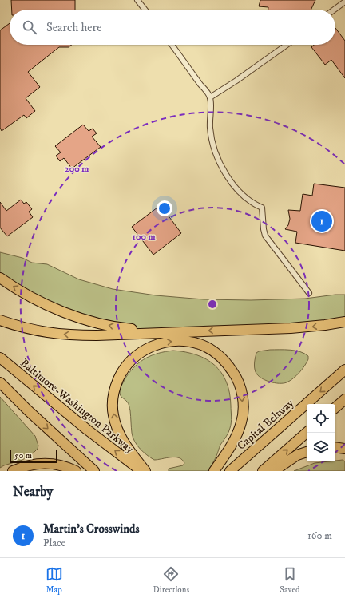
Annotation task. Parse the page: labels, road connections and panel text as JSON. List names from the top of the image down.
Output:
{
  "streets": {
    "highway": ["Baltimore-Washington Parkway", "Capital Beltway"]
  },
  "scale_bar": "50 m",
  "page": {
    "search": "Search here",
    "pins": "1",
    "scale": "50 m",
    "heading": "Nearby",
    "list": [
      {
        "mark": "1",
        "name": "Martin's Crosswinds",
        "note": "Place",
        "value": "160 m"
      }
    ],
    "nav": ["Map", "Directions", "Saved"]
  },
  "rings": ["200 m", "100 m"]
}
